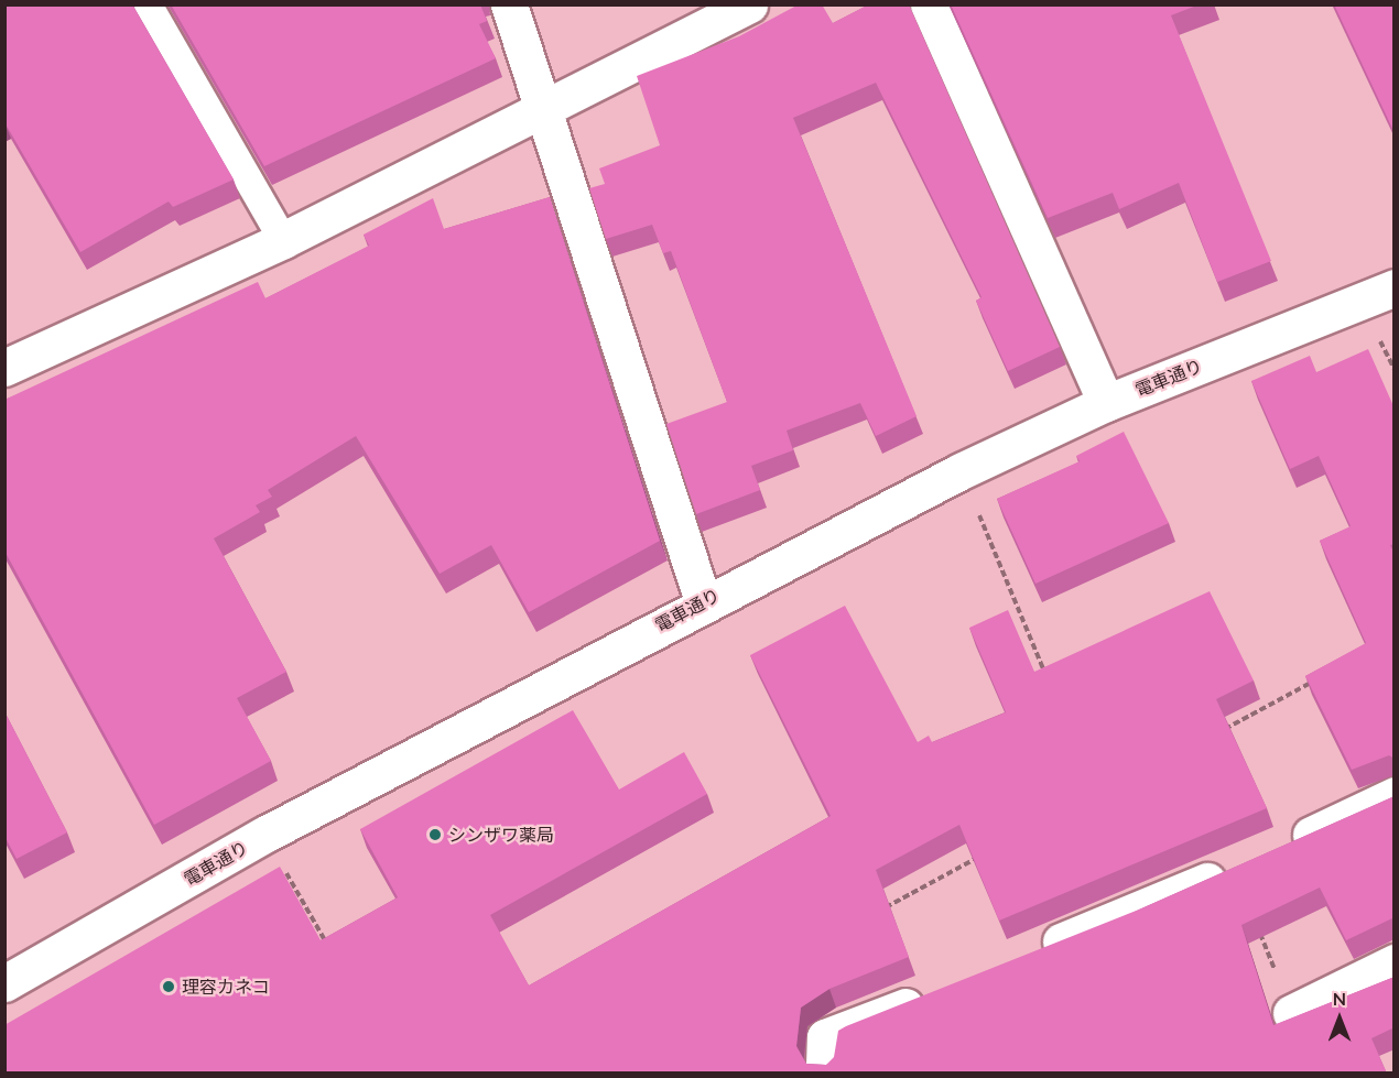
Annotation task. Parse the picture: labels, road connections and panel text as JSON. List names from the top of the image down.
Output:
{
  "streets": {
    "street": ["電車通り"]
  },
  "places": ["シンザワ薬局", "理容カネコ"],
  "north": "top"
}
